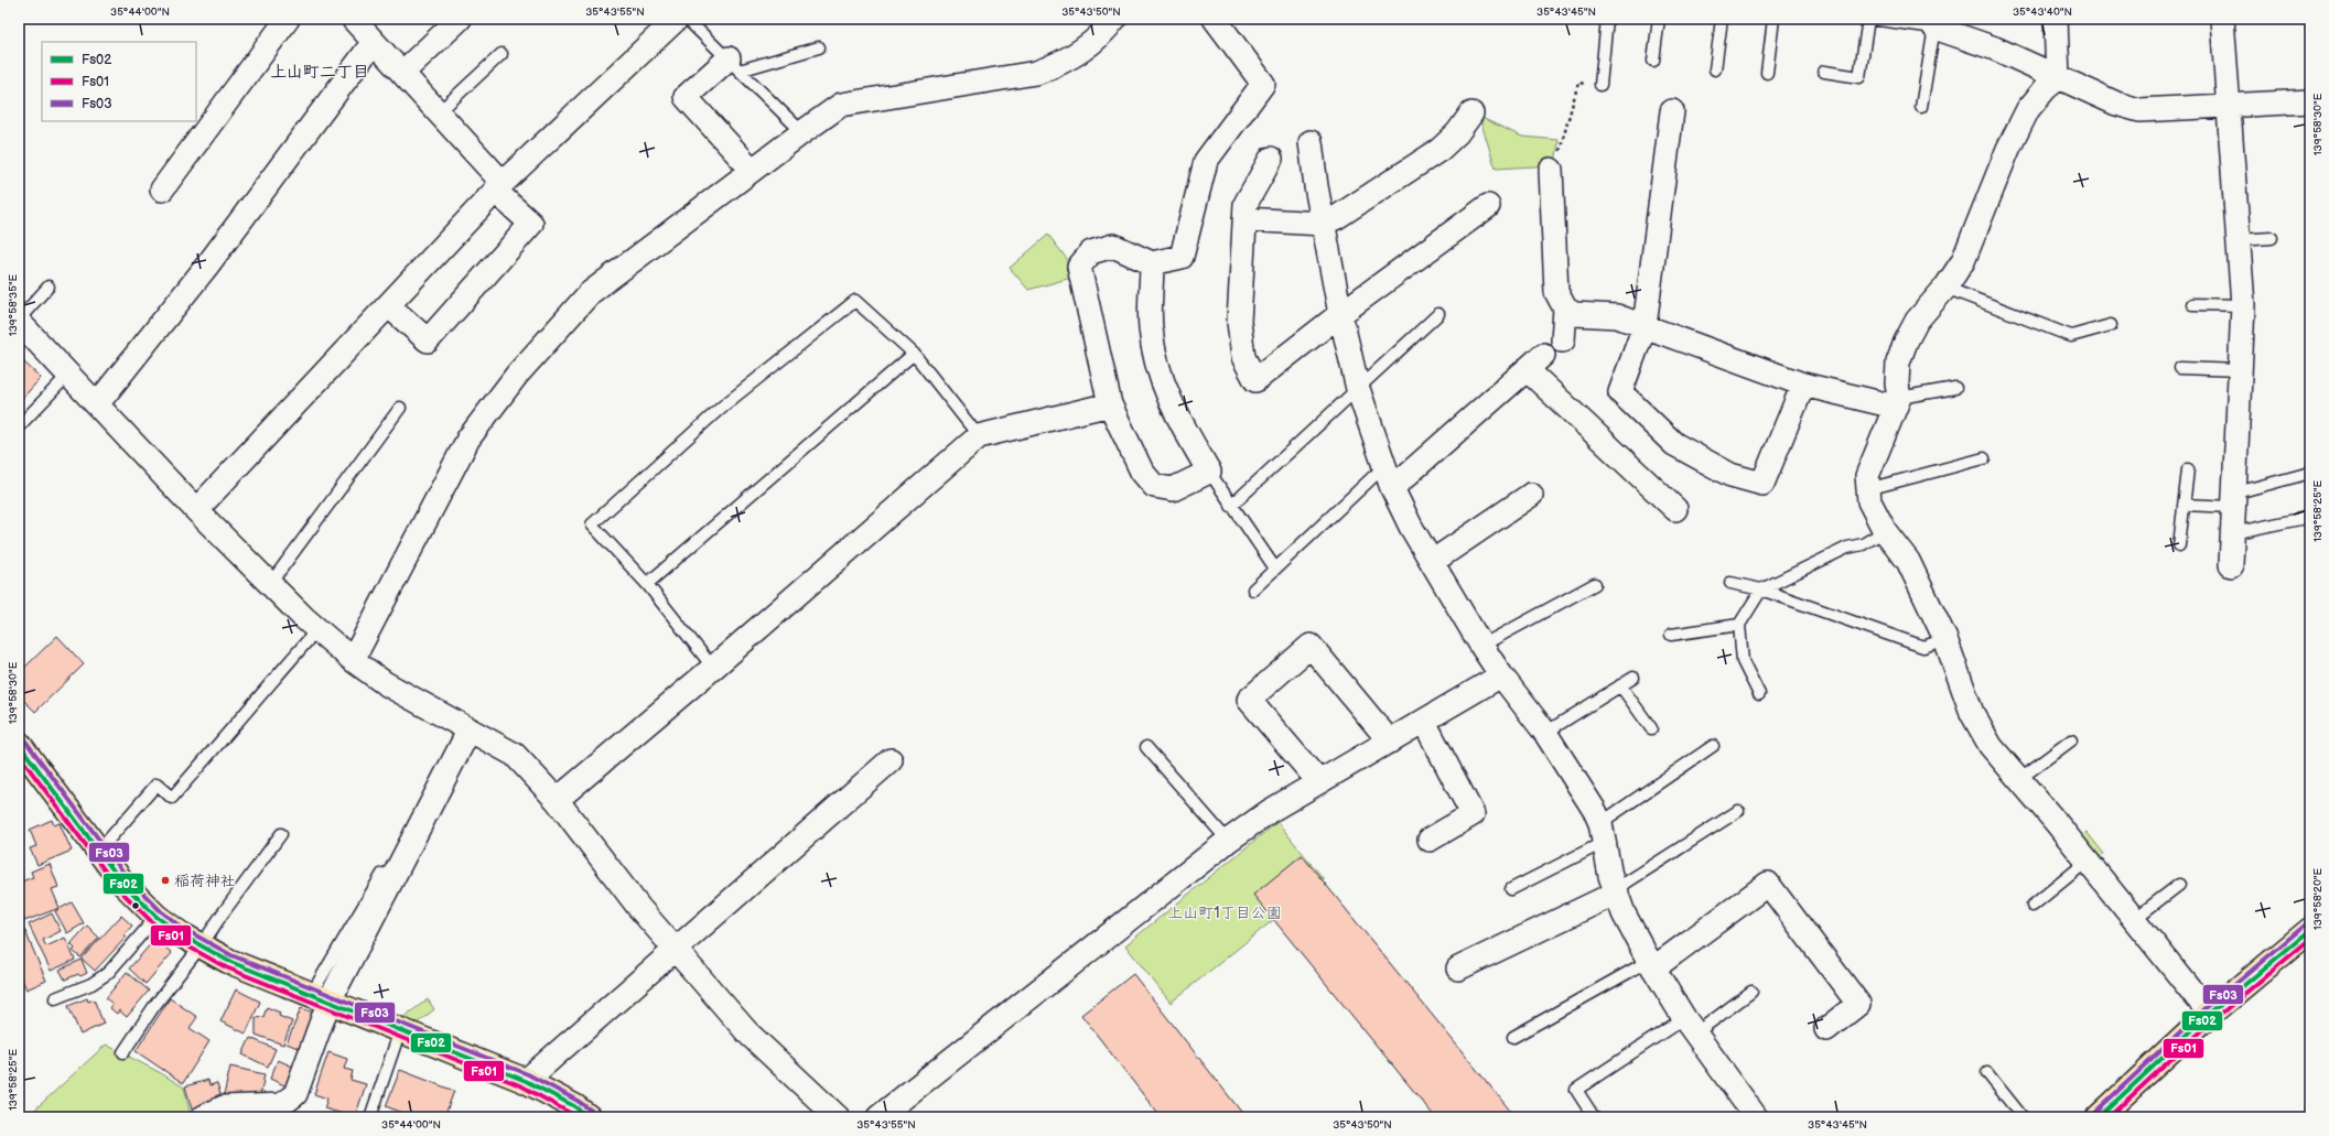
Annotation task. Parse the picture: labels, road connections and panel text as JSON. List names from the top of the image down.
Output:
{
  "districts": ["上山町二丁目"],
  "parks": ["上山町1丁目公園"],
  "places": ["稲荷神社"],
  "lines": ["transit line Fs03", "transit line Fs02", "transit line Fs01"],
  "legend": ["Fs02", "Fs01", "Fs03"],
  "coordinates": [
    "35°44'00\"N",
    "35°43'55\"N",
    "35°43'50\"N",
    "35°43'45\"N",
    "35°43'40\"N",
    "139°58'30\"E",
    "139°58'35\"E",
    "139°58'25\"E",
    "139°58'20\"E"
  ]
}
